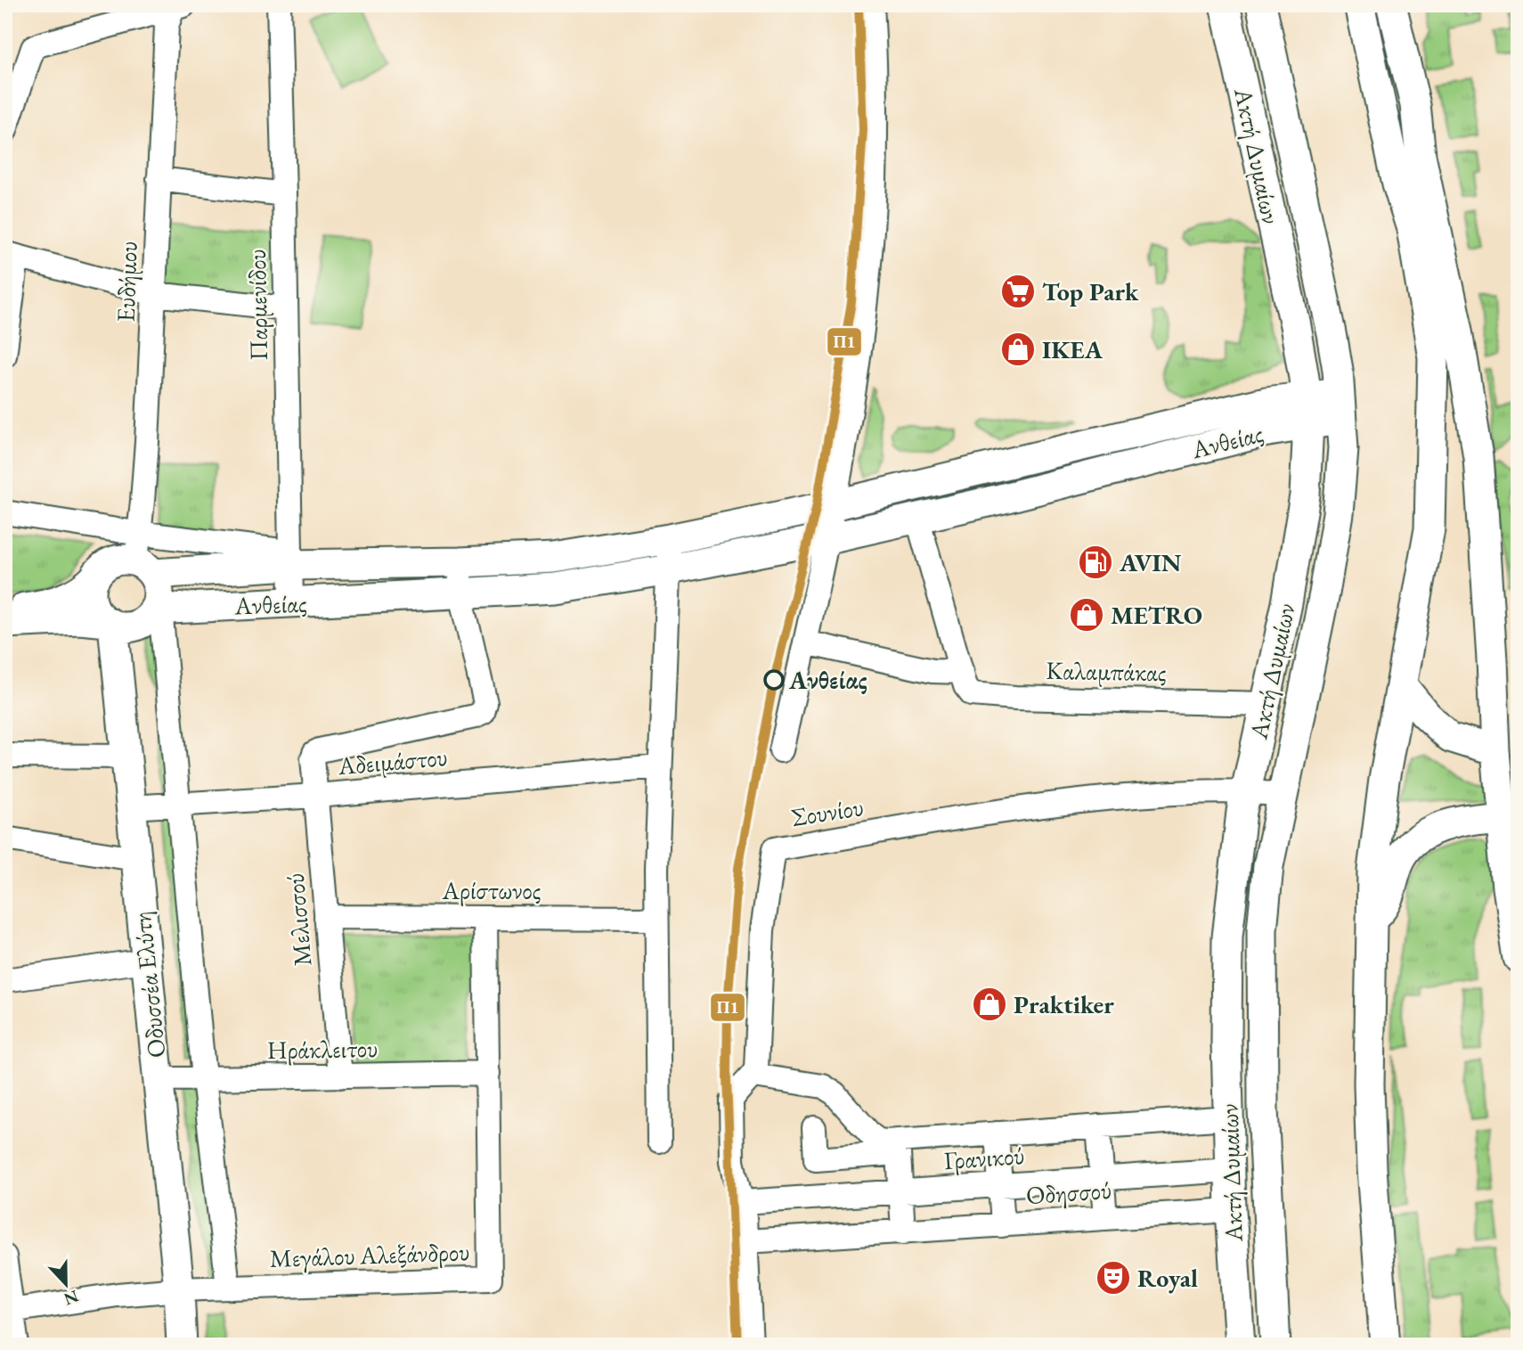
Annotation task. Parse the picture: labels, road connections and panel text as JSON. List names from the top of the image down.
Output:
{
  "streets": {
    "main road": ["Ακτή Δυμαίων", "Ανθείας", "Οδυσσέα Ελύτη"],
    "street": [
      "Ευδήμου",
      "Παρμενίδου",
      "Καλαμπάκας",
      "Αδειμάστου",
      "Σουνίου",
      "Αρίστωνος",
      "Μελισσού",
      "Ηράκλειτου",
      "Γρανικού",
      "Οδησσού",
      "Μεγάλου Αλεξάνδρου"
    ]
  },
  "crossings": [
    ["Ακτή Δυμαίων", "Ανθείας"],
    ["Ακτή Δυμαίων", "Καλαμπάκας"],
    ["Ακτή Δυμαίων", "Σουνίου"],
    ["Ακτή Δυμαίων", "Γρανικού"],
    ["Ακτή Δυμαίων", "Οδησσού"],
    ["Ευδήμου", "Ανθείας"],
    ["Ευδήμου", "Οδυσσέα Ελύτη"],
    ["Παρμενίδου", "Ανθείας"],
    ["Ανθείας", "Καλαμπάκας"],
    ["Ανθείας", "Μελισσού"],
    ["Ανθείας", "Οδυσσέα Ελύτη"],
    ["Αδειμάστου", "Μελισσού"],
    ["Αδειμάστου", "Οδυσσέα Ελύτη"],
    ["Αρίστωνος", "Μελισσού"],
    ["Αρίστωνος", "Μεγάλου Αλεξάνδρου"],
    ["Μελισσού", "Ηράκλειτου"],
    ["Οδυσσέα Ελύτη", "Ηράκλειτου"],
    ["Οδυσσέα Ελύτη", "Μεγάλου Αλεξάνδρου"],
    ["Ηράκλειτου", "Μεγάλου Αλεξάνδρου"],
    ["Γρανικού", "Οδησσού"]
  ],
  "places": {
    "supermarket": ["Top Park"],
    "shop": ["IKEA", "METRO", "Praktiker"],
    "fuel station": ["AVIN"],
    "other": ["Ανθείας"],
    "theatre": ["Royal"]
  },
  "lines": ["transit line Π1"],
  "north": "bottom"
}
